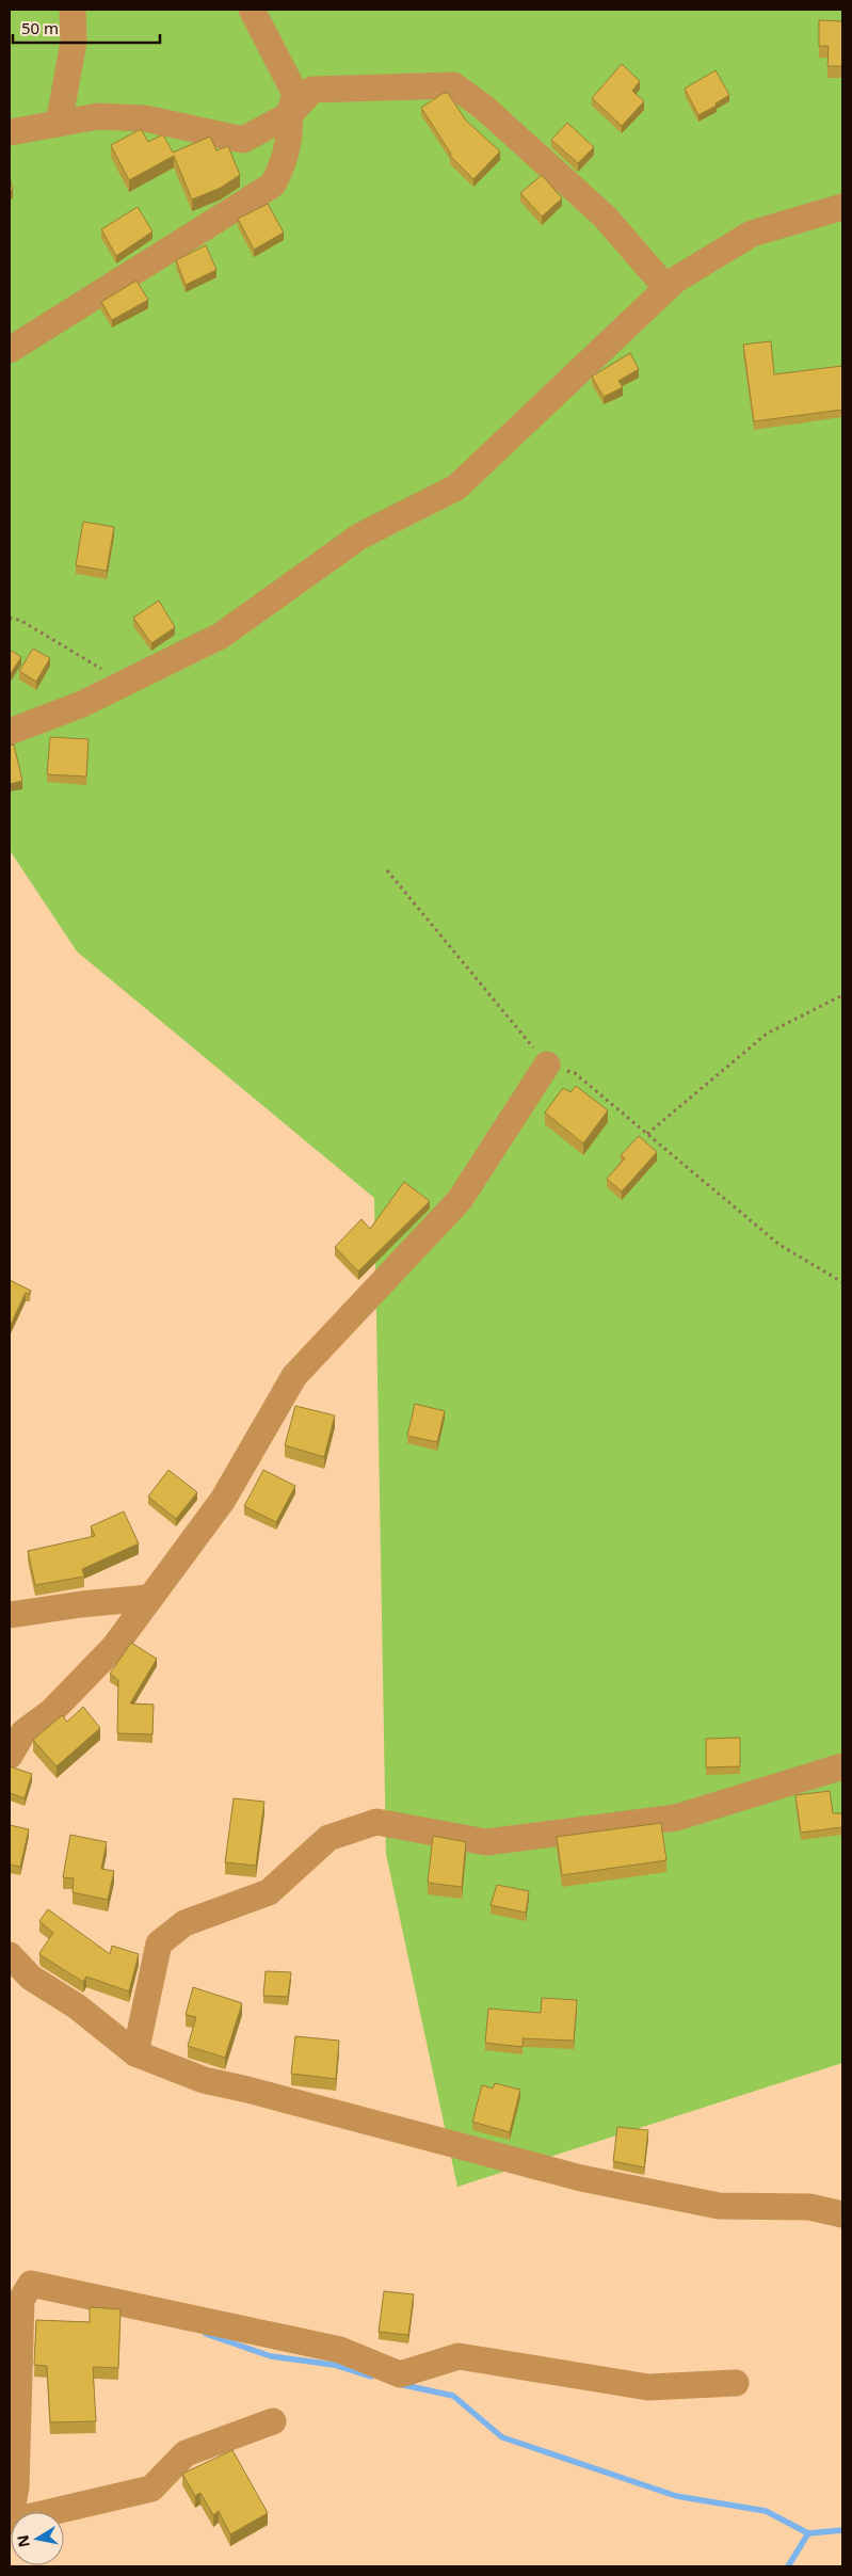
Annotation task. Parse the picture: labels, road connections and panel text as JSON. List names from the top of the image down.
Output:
{
  "scale_bar": "50 m",
  "north": "left"
}
